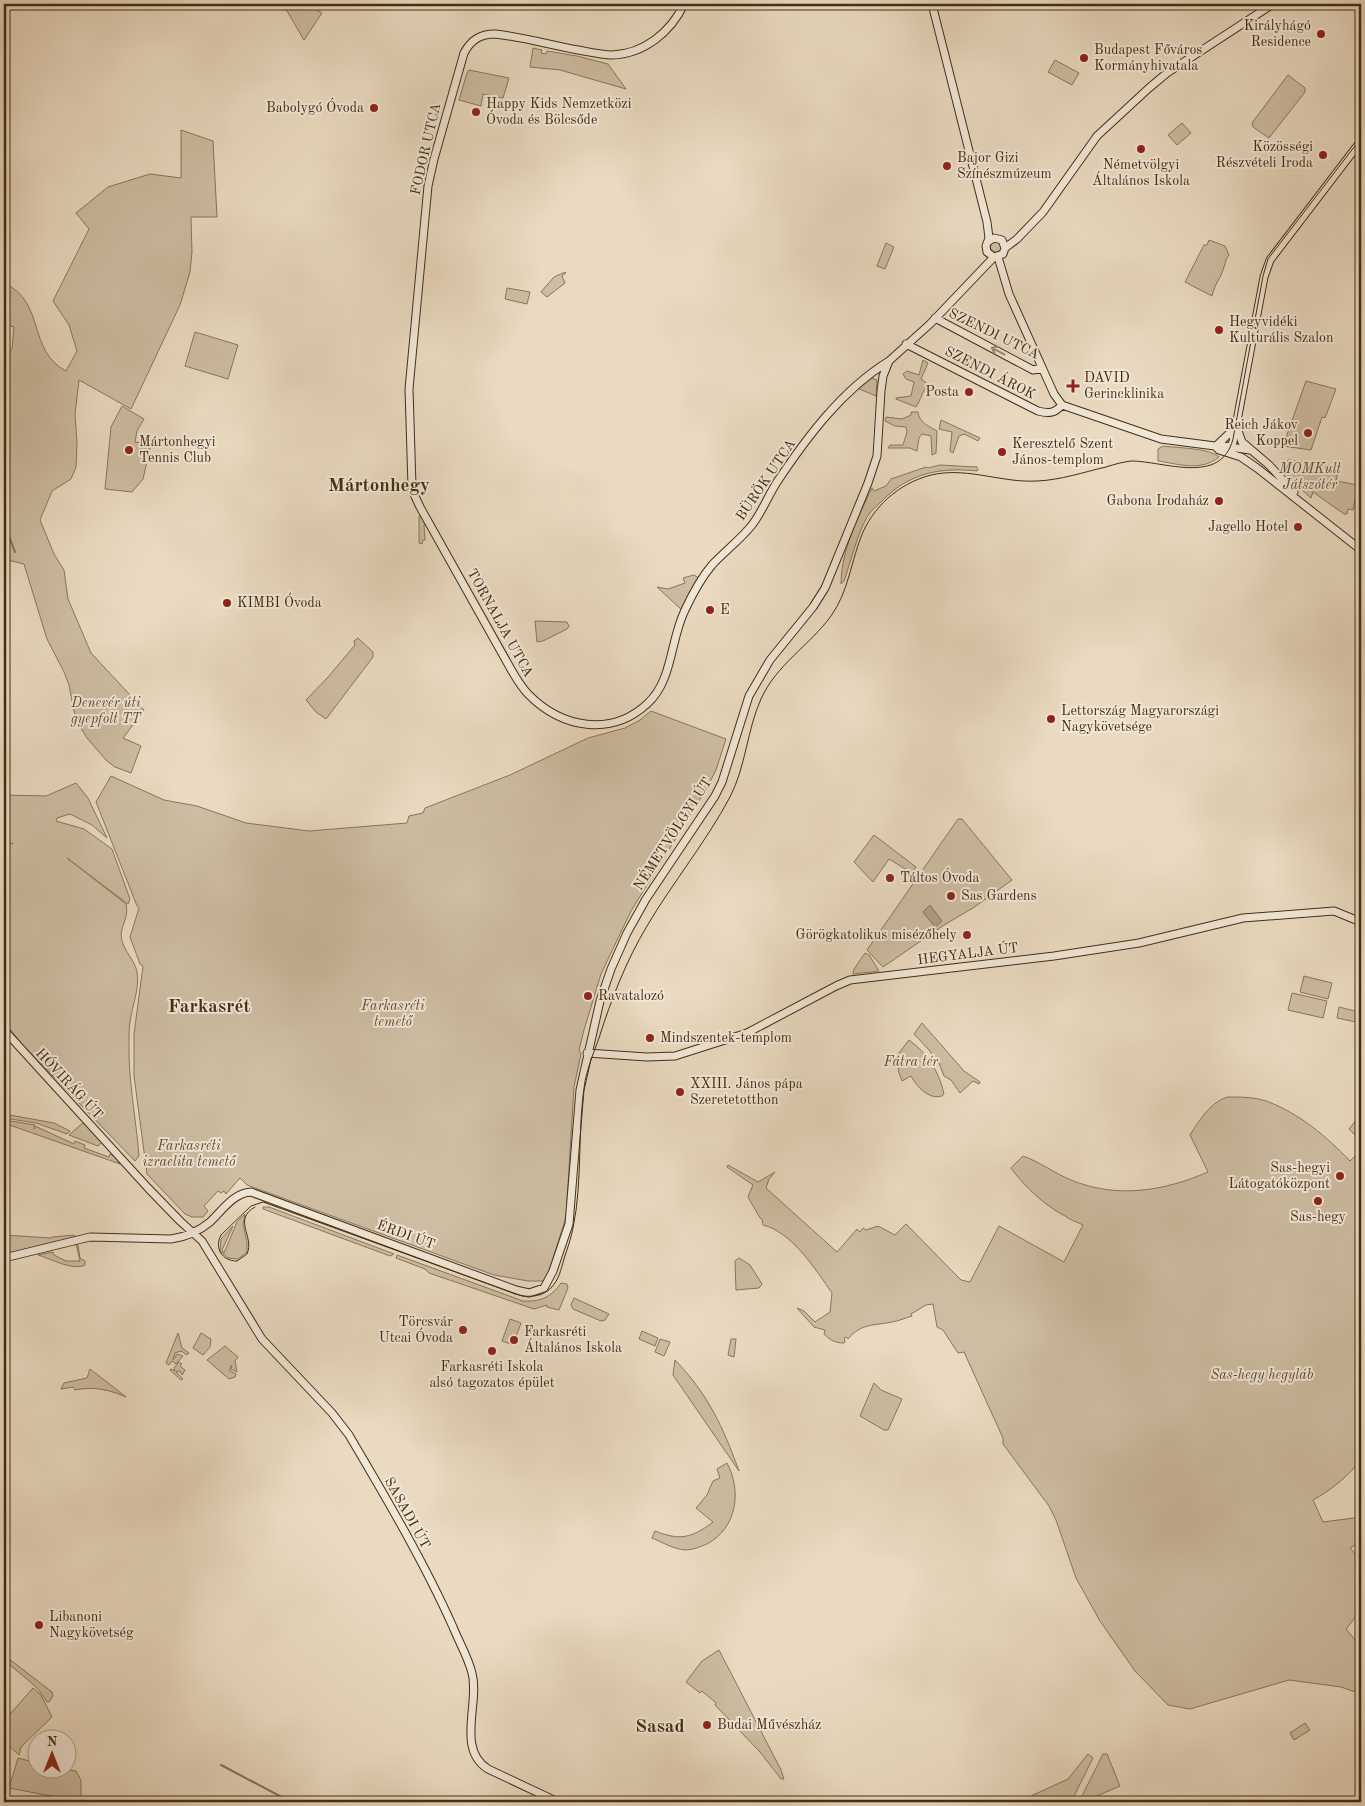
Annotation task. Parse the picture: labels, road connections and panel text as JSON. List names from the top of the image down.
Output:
{
  "streets": {
    "street": [
      "FODOR UTCA",
      "SZENDI UTCA",
      "SZENDI ÁROK",
      "BÜRÖK UTCA",
      "TORNALJA UTCA",
      "NÉMETVÖLGYI ÚT",
      "HEGYALJA ÚT",
      "HÓVIRÁG ÚT",
      "ÉRDI ÚT",
      "SASADI ÚT"
    ]
  },
  "crossings": [
    ["FODOR UTCA", "TORNALJA UTCA"],
    ["SZENDI UTCA", "NÉMETVÖLGYI ÚT"],
    ["SZENDI ÁROK", "NÉMETVÖLGYI ÚT"],
    ["BÜRÖK UTCA", "TORNALJA UTCA"],
    ["BÜRÖK UTCA", "NÉMETVÖLGYI ÚT"],
    ["NÉMETVÖLGYI ÚT", "HEGYALJA ÚT"],
    ["NÉMETVÖLGYI ÚT", "ÉRDI ÚT"],
    ["HÓVIRÁG ÚT", "ÉRDI ÚT"],
    ["HÓVIRÁG ÚT", "SASADI ÚT"],
    ["ÉRDI ÚT", "SASADI ÚT"]
  ],
  "one_way": ["SZENDI UTCA"],
  "districts": ["Mártonhegy", "Farkasrét", "Sasad"],
  "parks": [
    "MOMKult Játszótér",
    "Denevér úti gyepfolt TT",
    "Farkasréti temető",
    "Fátra tér",
    "Farkasréti izraelita temető",
    "Sas-hegy hegyláb"
  ],
  "places": {
    "other": [
      "Királyhágó Residence",
      "Budapest Főváros Kormányhivatala",
      "Babolygó Óvoda",
      "Happy Kids Nemzetközi Óvoda és Bölcsőde",
      "Németvölgyi Általános Iskola",
      "Közösségi Részvételi Iroda",
      "Bajor Gizi Színészmúzeum",
      "Hegyvidéki Kulturális Szalon",
      "Posta",
      "Reich Jákov Koppel",
      "Mártonhegyi Tennis Club",
      "Keresztelő Szent János-templom",
      "Gabona Irodaház",
      "Jagello Hotel",
      "KIMBI Óvoda",
      "E",
      "Lettország Magyarországi Nagykövetsége",
      "Táltos Óvoda",
      "Sas Gardens",
      "Görögkatolikus misézőhely",
      "Ravatalozó",
      "Mindszentek-templom",
      "XXIII. János pápa Szeretetotthon",
      "Sas-hegyi Látogatóközpont",
      "Sas-hegy",
      "Törcsvár Utcai Óvoda",
      "Farkasréti Általános Iskola",
      "Farkasréti Iskola alsó tagozatos épület",
      "Libanoni Nagykövetség",
      "Budai Művészház"
    ],
    "health": ["DAVID Gerincklinika"]
  },
  "north": "top"
}
